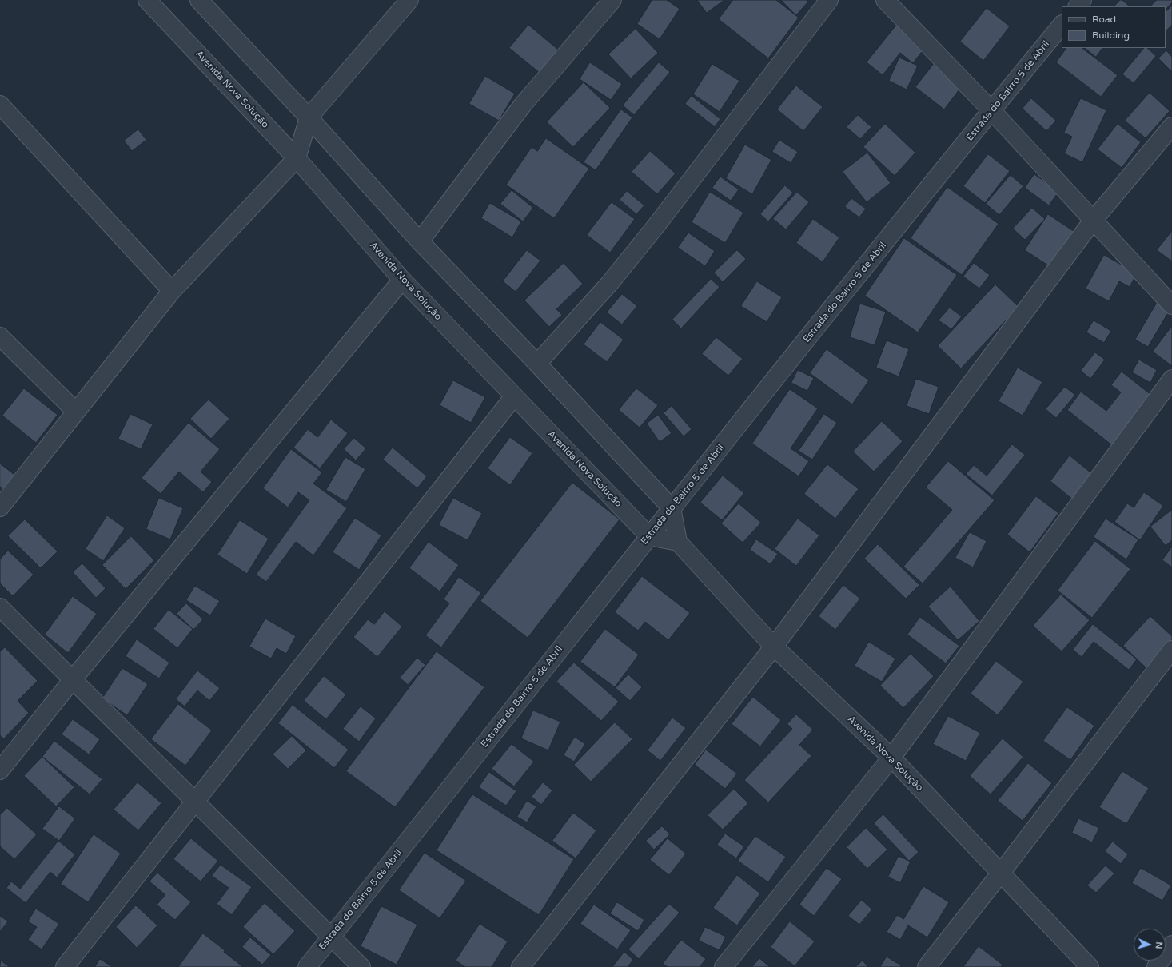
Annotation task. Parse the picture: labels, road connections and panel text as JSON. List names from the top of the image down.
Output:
{
  "streets": {
    "street": ["Avenida Nova Solução", "Estrada do Bairro 5 de Abril"]
  },
  "crossings": [
    ["Avenida Nova Solução", "Estrada do Bairro 5 de Abril"]
  ],
  "legend": ["Road", "Building"],
  "north": "right"
}
